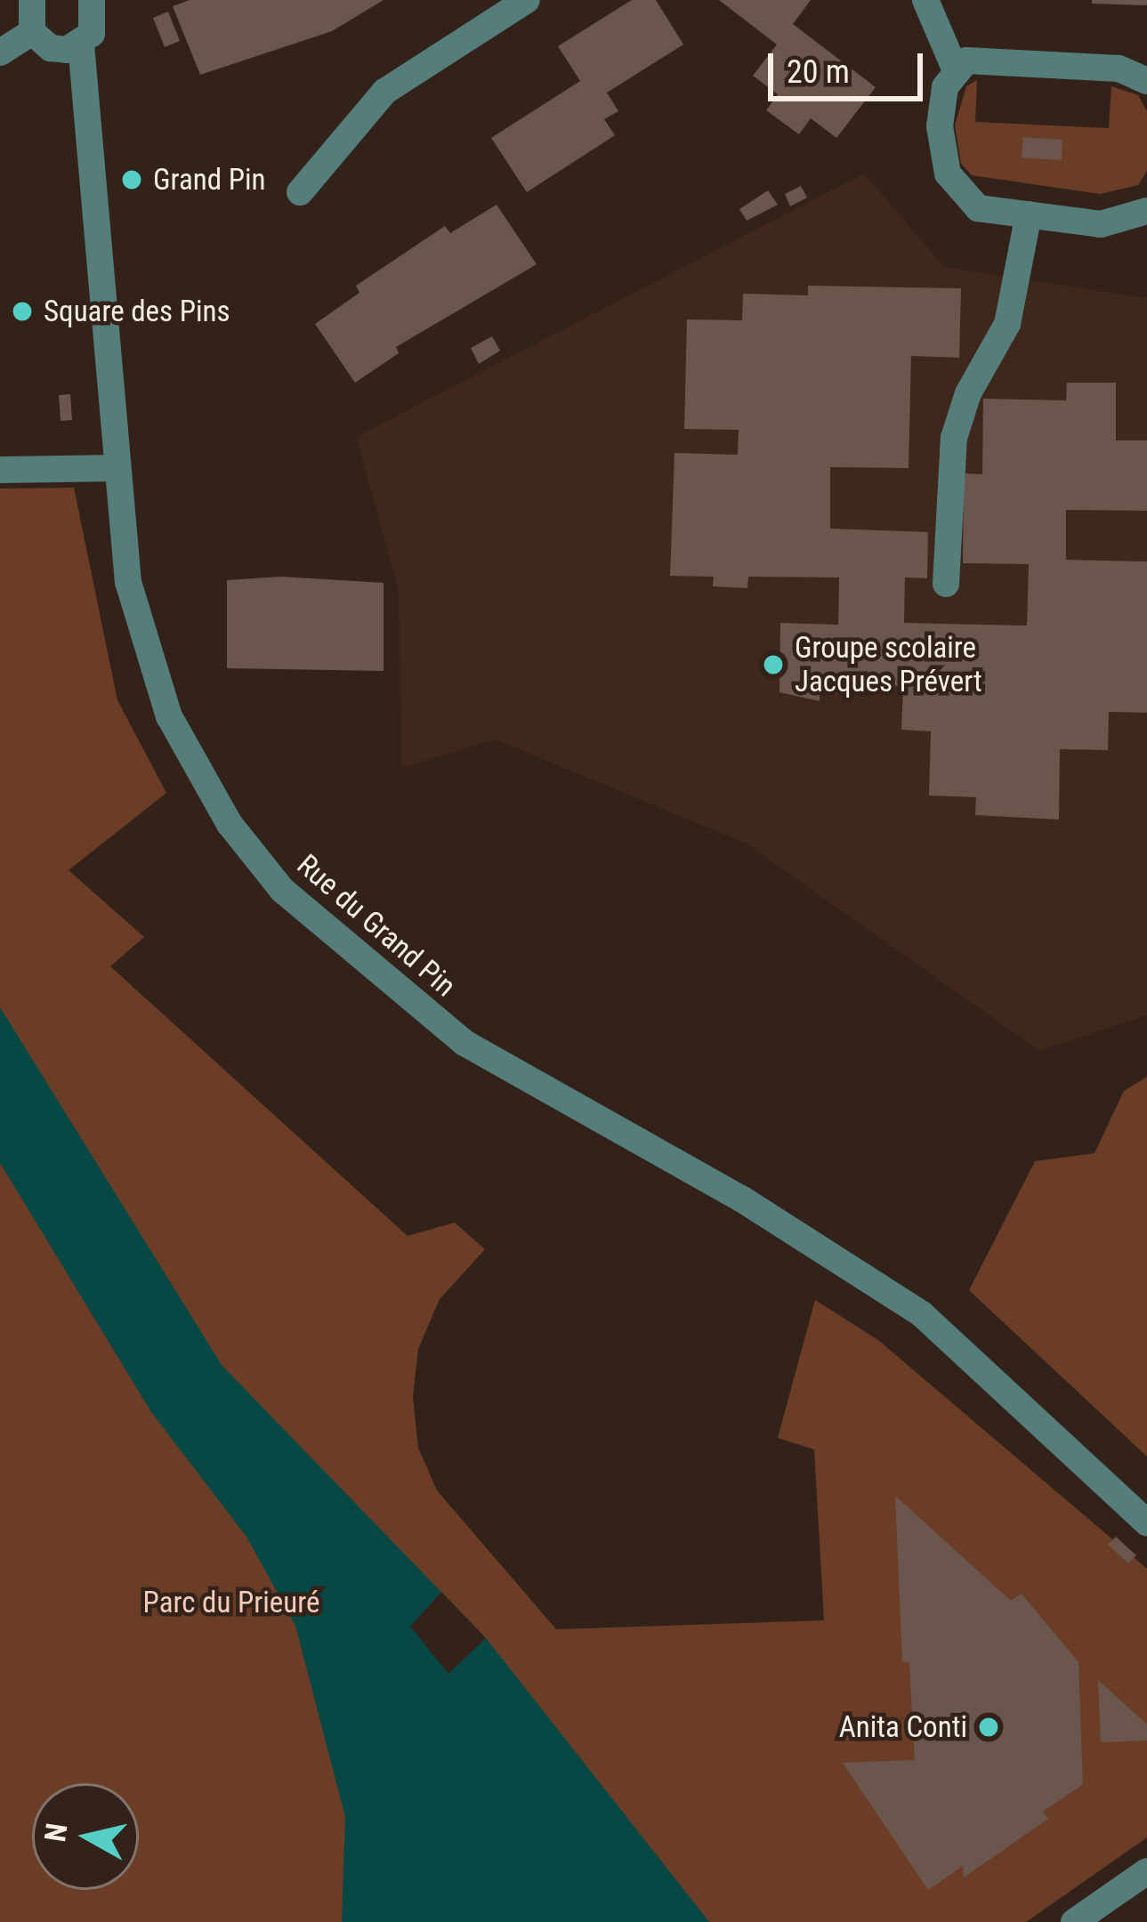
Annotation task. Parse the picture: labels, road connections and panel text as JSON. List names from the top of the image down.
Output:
{
  "streets": {
    "street": ["Rue du Grand Pin"]
  },
  "parks": ["Parc du Prieuré"],
  "places": [
    "Grand Pin",
    "Square des Pins",
    "Groupe scolaire Jacques Prévert",
    "Anita Conti"
  ],
  "scale_bar": "20 m",
  "north": "left"
}
